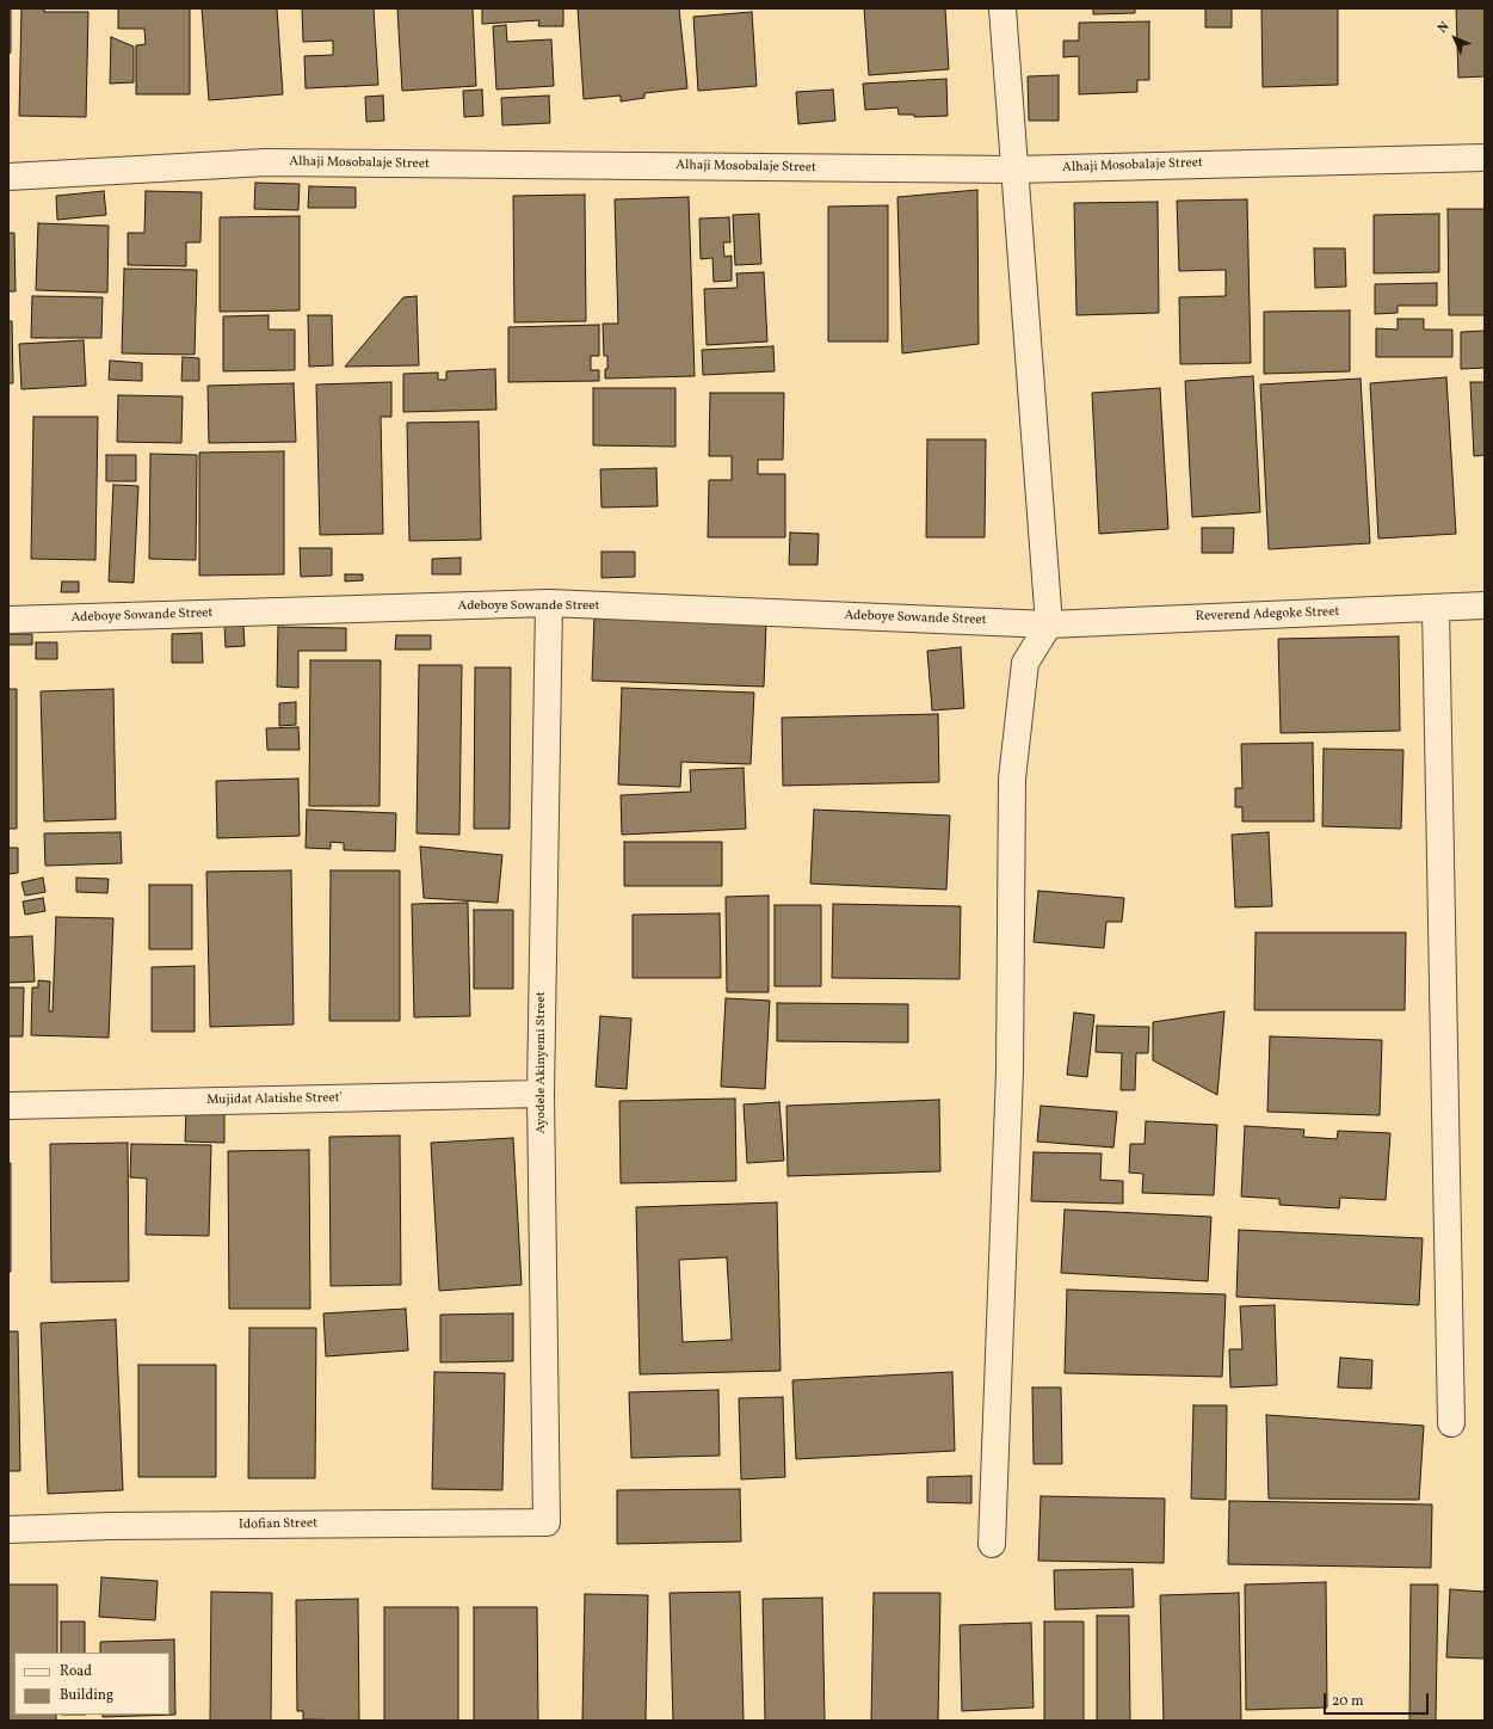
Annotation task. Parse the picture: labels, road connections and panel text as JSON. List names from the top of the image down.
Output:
{
  "streets": {
    "street": [
      "Alhaji Mosobalaje Street",
      "Adeboye Sowande Street",
      "Reverend Adegoke Street",
      "Ayodele Akinyemi Street",
      "Mujidat Alatishe Street'",
      "Idofian Street"
    ]
  },
  "crossings": [
    ["Adeboye Sowande Street", "Reverend Adegoke Street"],
    ["Adeboye Sowande Street", "Ayodele Akinyemi Street"],
    ["Ayodele Akinyemi Street", "Mujidat Alatishe Street'"],
    ["Ayodele Akinyemi Street", "Idofian Street"]
  ],
  "legend": ["Road", "Building"],
  "scale_bar": "20 m",
  "north": "top left"
}
